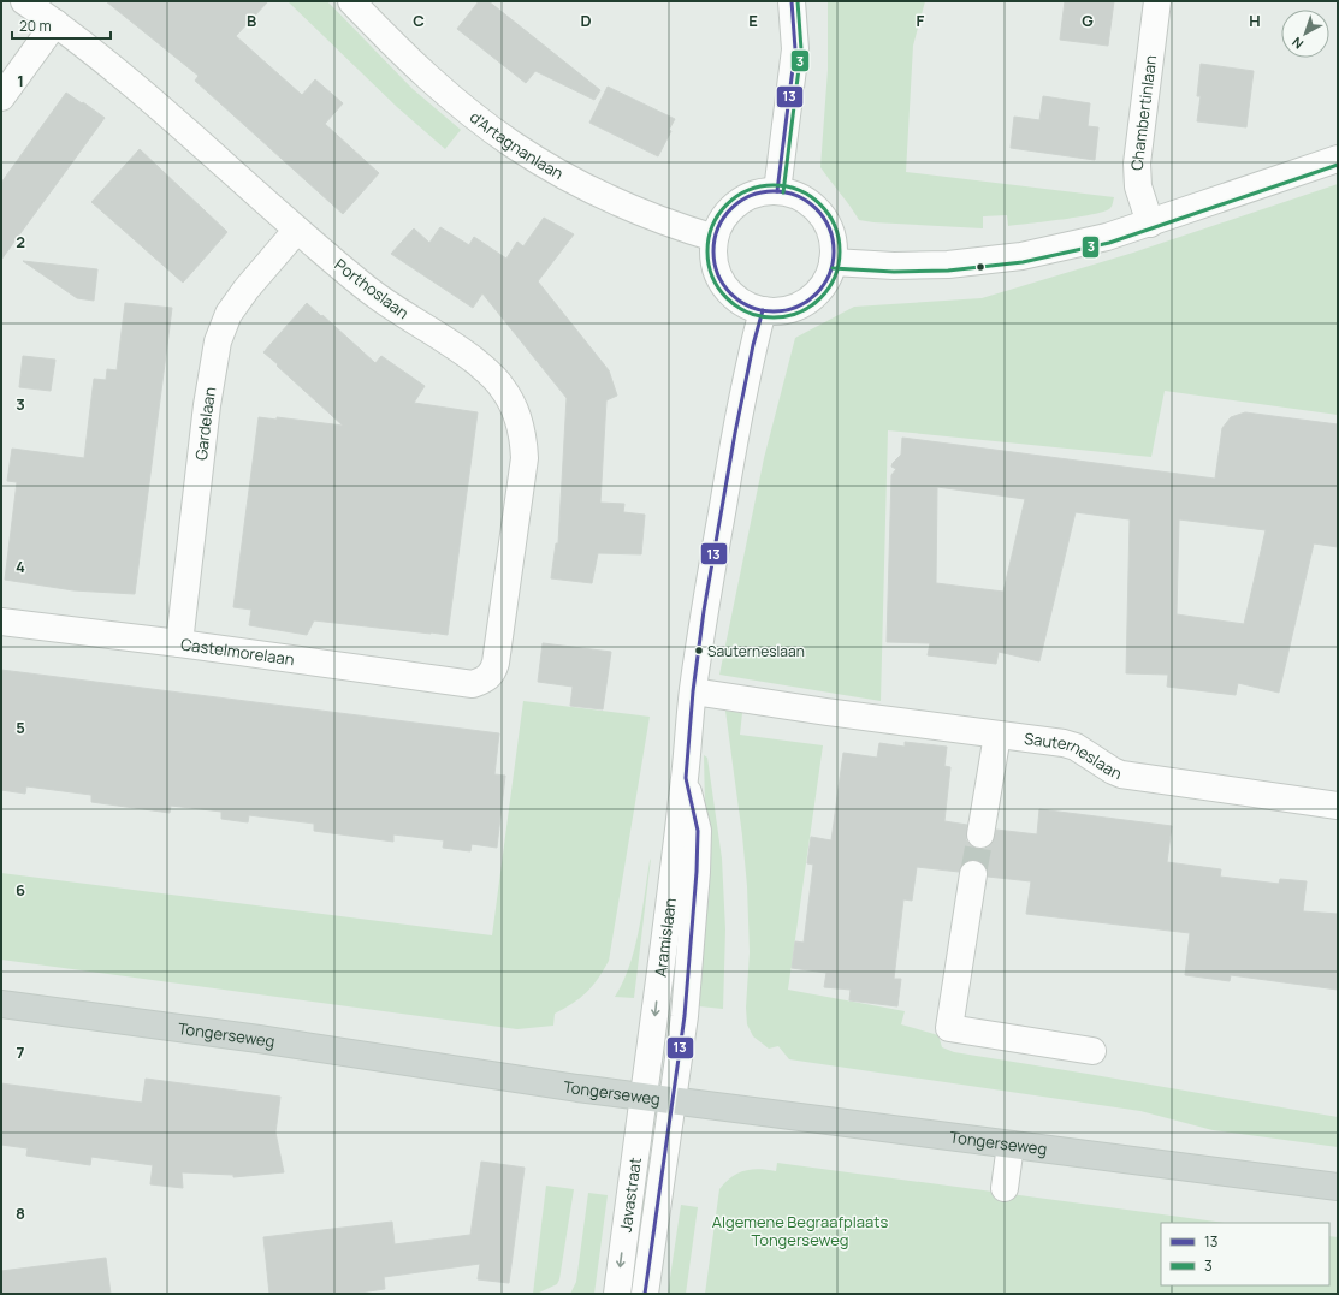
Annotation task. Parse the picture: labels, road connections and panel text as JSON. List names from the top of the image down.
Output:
{
  "streets": {
    "main road": ["Tongerseweg"],
    "street": [
      "Chambertinlaan",
      "d'Artagnanlaan",
      "Porthoslaan",
      "Gardelaan",
      "Castelmorelaan",
      "Sauterneslaan",
      "Aramislaan",
      "Javastraat"
    ]
  },
  "crossings": [
    ["d'Artagnanlaan", "Aramislaan"],
    ["Porthoslaan", "Gardelaan"],
    ["Porthoslaan", "Castelmorelaan"],
    ["Gardelaan", "Castelmorelaan"],
    ["Sauterneslaan", "Aramislaan"],
    ["Aramislaan", "Tongerseweg"],
    ["Aramislaan", "Javastraat"],
    ["Tongerseweg", "Javastraat"]
  ],
  "parks": ["Algemene Begraafplaats Tongerseweg"],
  "places": ["Sauterneslaan"],
  "lines": ["transit line 13", "transit line 3"],
  "legend": ["13", "3"],
  "scale_bar": "20 m",
  "north": "bottom left",
  "grid": {
    "columns": [
      "B",
      "C",
      "D",
      "E",
      "F",
      "G",
      "H"
    ],
    "rows": [
      "1",
      "2",
      "3",
      "4",
      "5",
      "6",
      "7",
      "8"
    ]
  }
}
